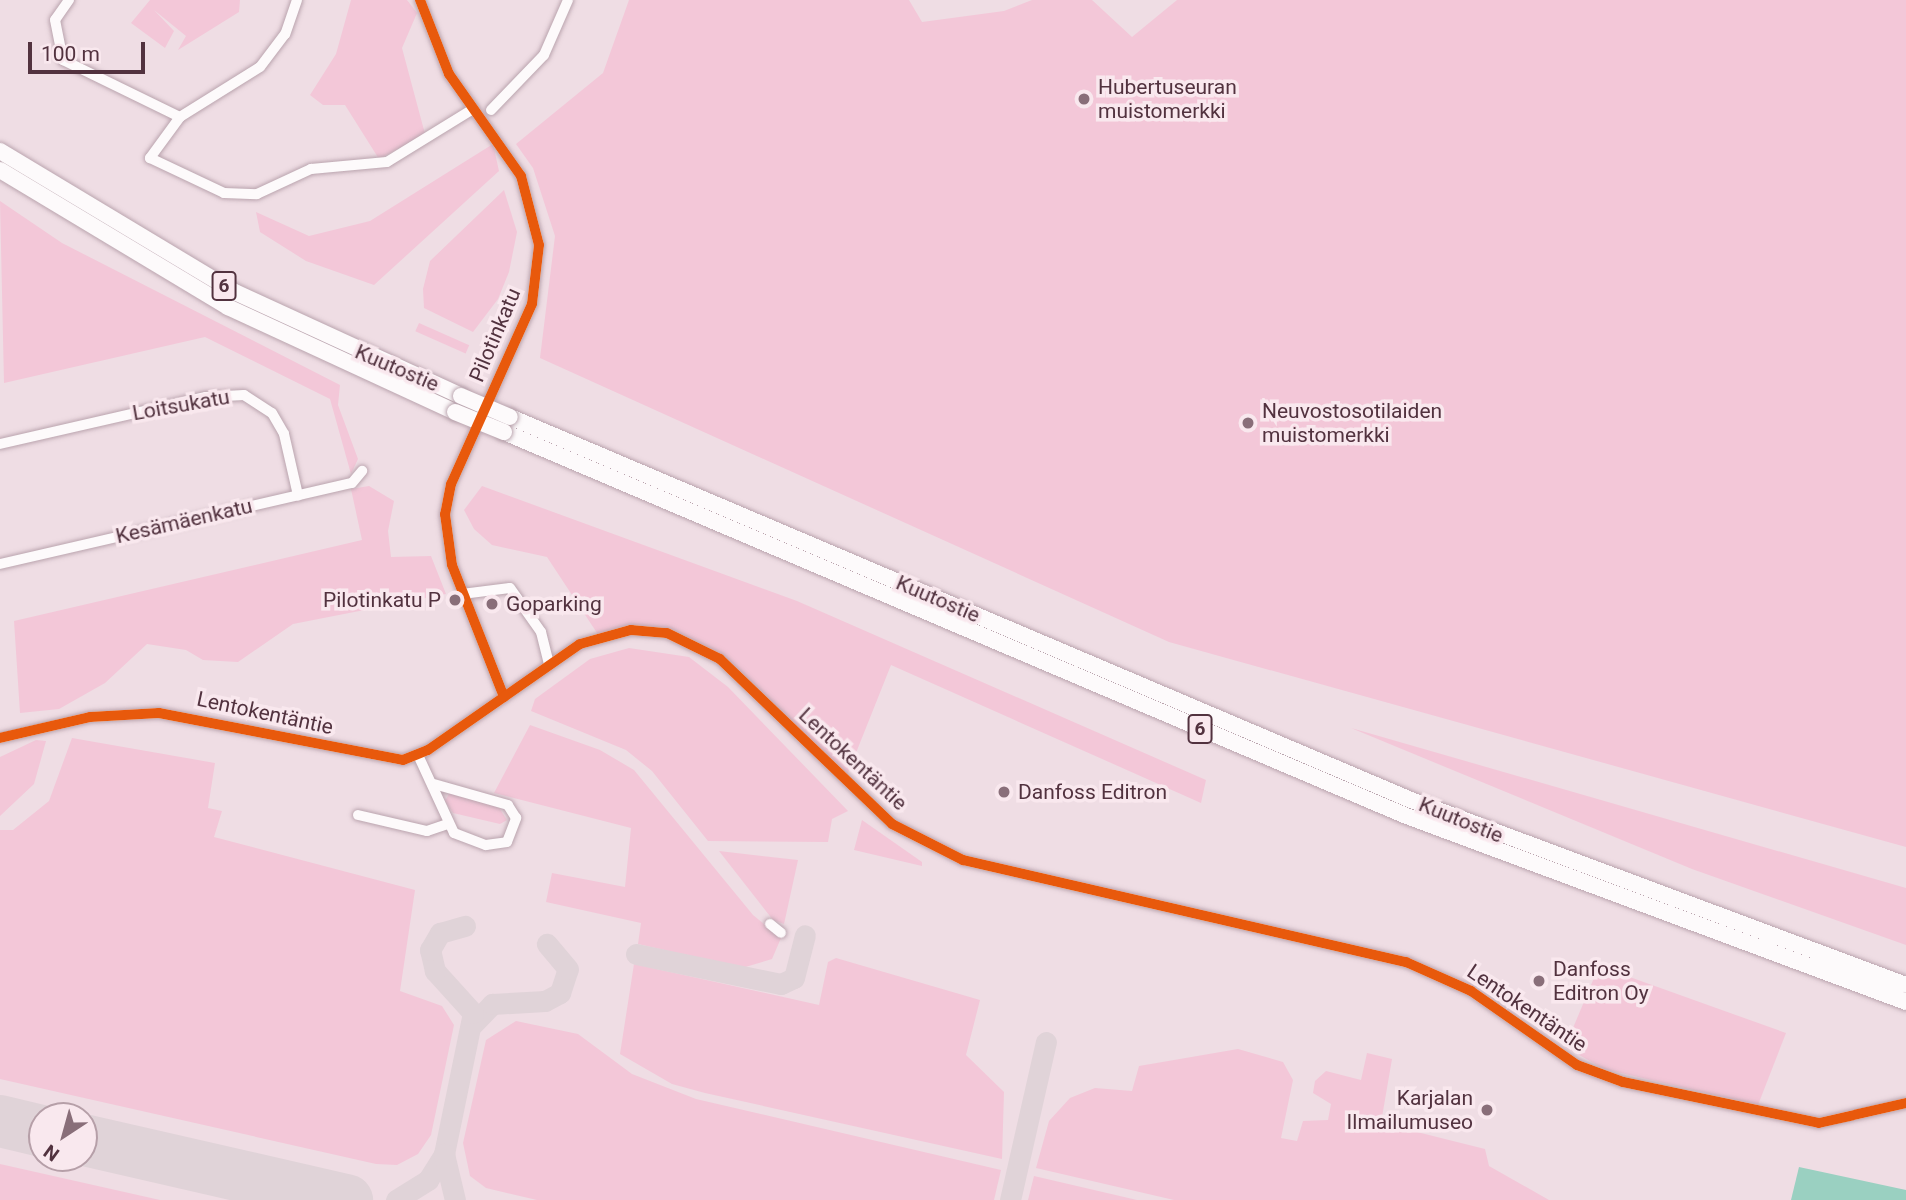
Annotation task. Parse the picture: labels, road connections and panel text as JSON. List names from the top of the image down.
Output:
{
  "streets": {
    "highway": ["6", "Kuutostie"],
    "street": [
      "Pilotinkatu",
      "Loitsukatu",
      "Kesämäenkatu",
      "Lentokentäntie"
    ]
  },
  "crossings": [
    ["Pilotinkatu", "Lentokentäntie"],
    ["Loitsukatu", "Kesämäenkatu"]
  ],
  "places": [
    "Hubertuseuran muistomerkki",
    "Neuvostosotilaiden muistomerkki",
    "Pilotinkatu P",
    "Goparking",
    "Danfoss Editron",
    "Danfoss Editron Oy",
    "Karjalan Ilmailumuseo"
  ],
  "scale_bar": "100 m",
  "north": "bottom left"
}
